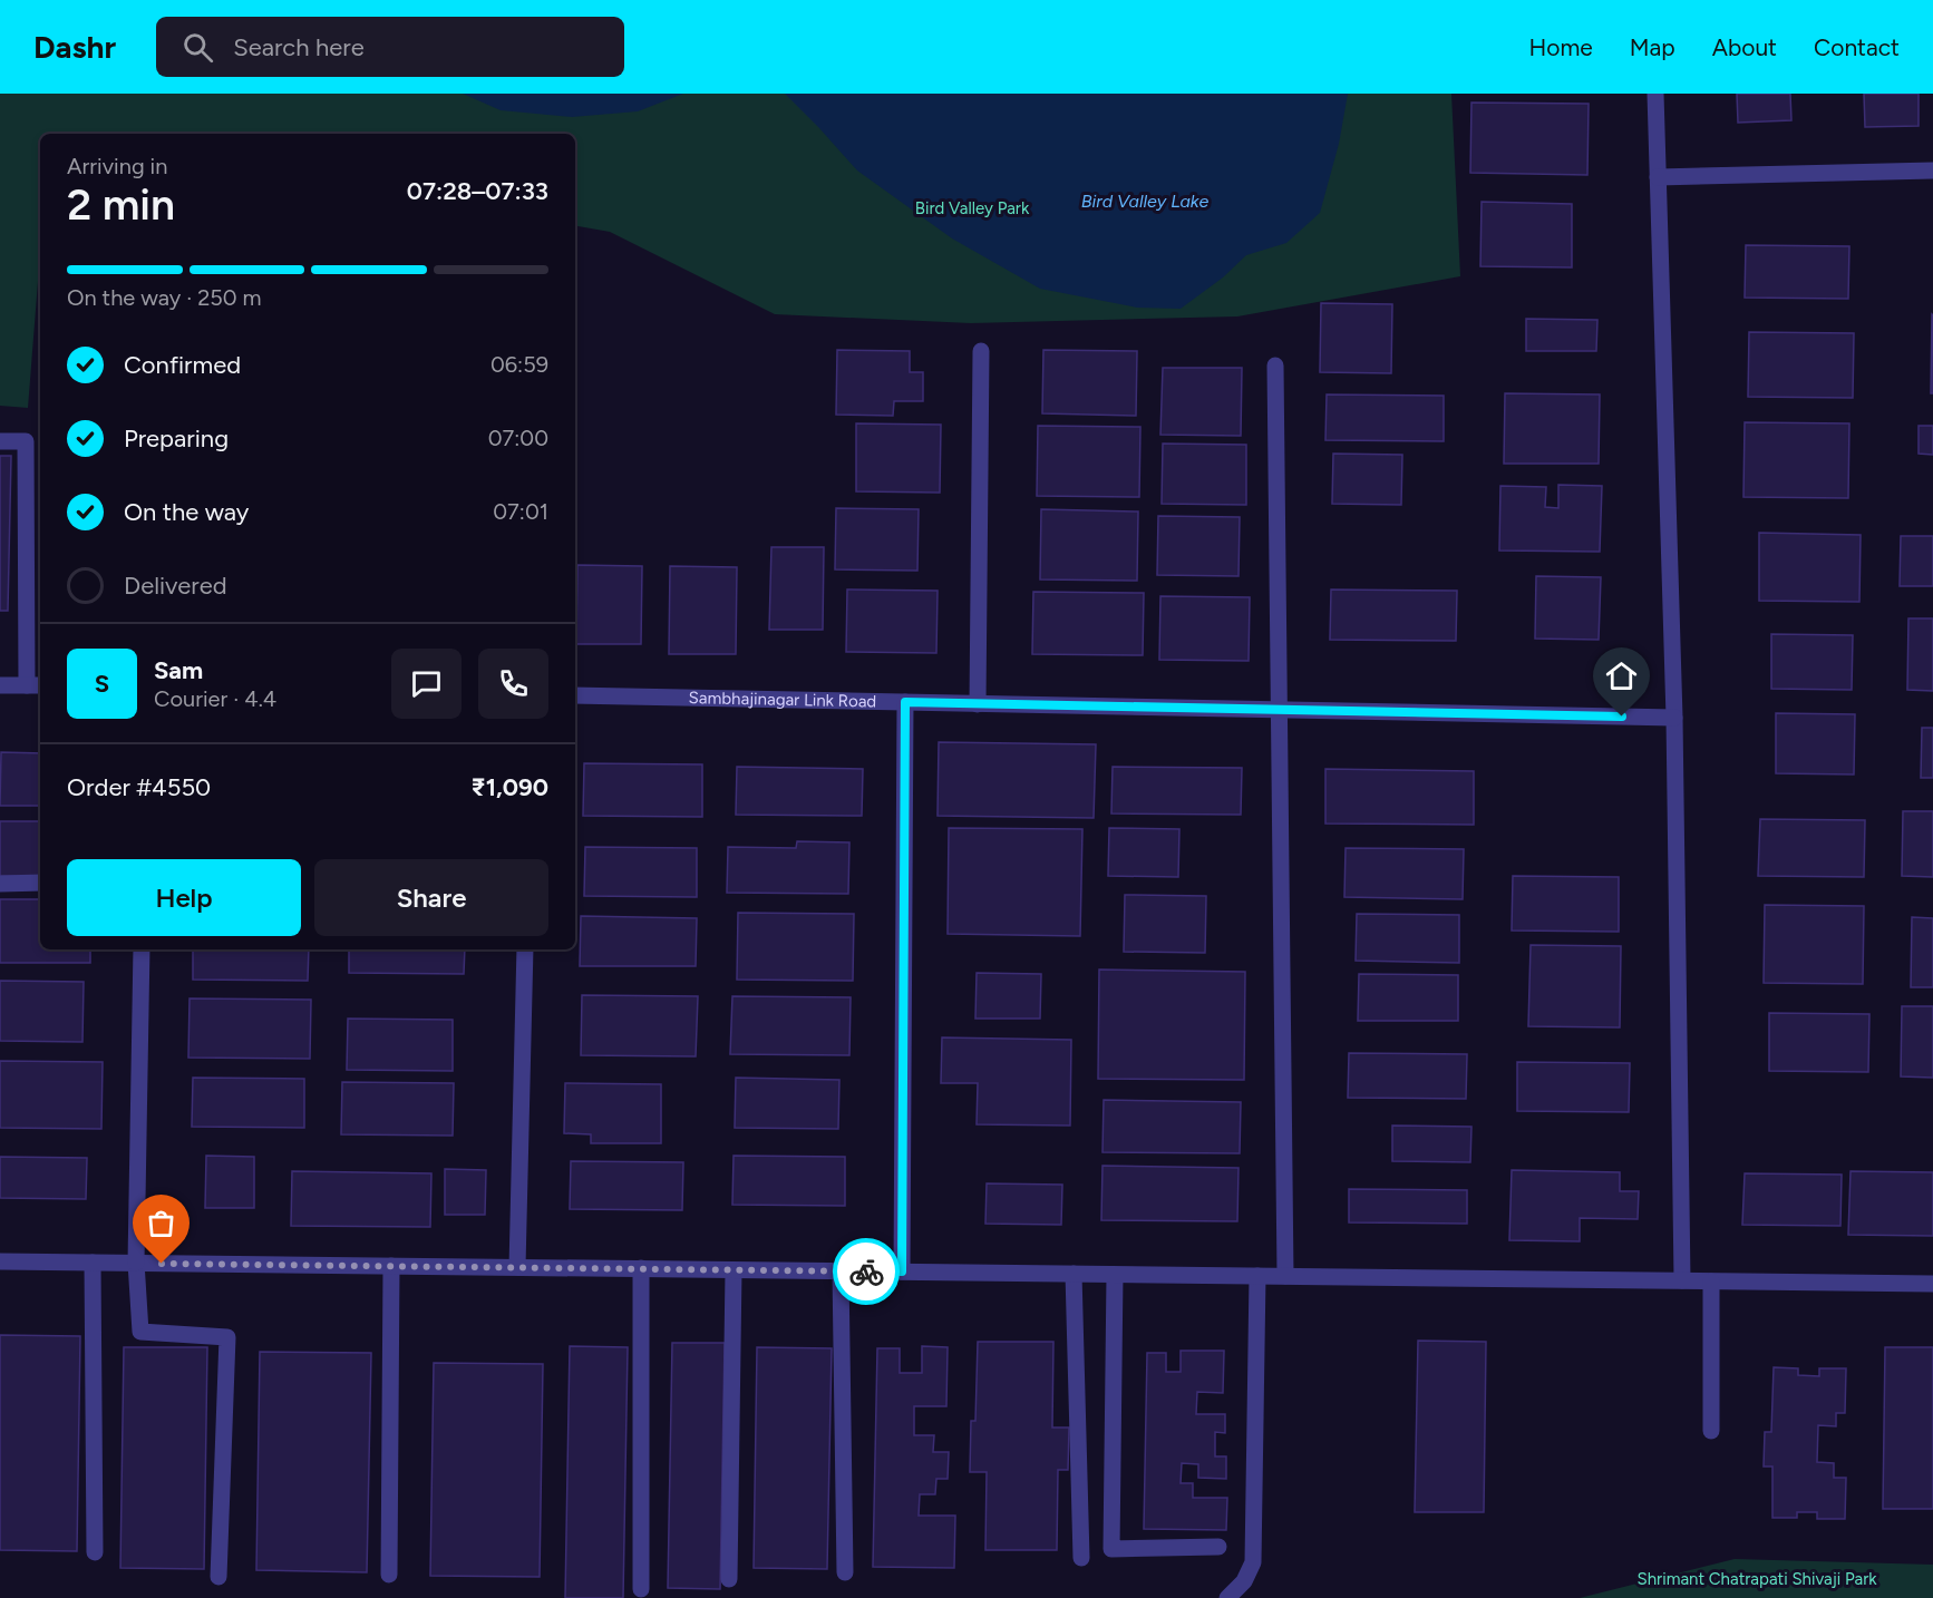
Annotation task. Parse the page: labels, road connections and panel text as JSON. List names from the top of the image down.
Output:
{
  "streets": {
    "street": ["Sambhajinagar Link Road"]
  },
  "water": ["Bird Valley Lake"],
  "parks": ["Bird Valley Park", "Shrimant Chatrapati Shivaji Park"],
  "page": {
    "header": "Dashr",
    "search": "Search here",
    "nav": [
      "Home",
      "Map",
      "About",
      "Contact"
    ],
    "heading": ["2 min", "Arriving in", "07:28–07:33"],
    "panel": [
      "Sam",
      "Courier · 4.4",
      "Order #4550",
      "₹1,090"
    ],
    "bar": "On the way · 250 m",
    "list": [
      ["Confirmed", "06:59"],
      ["Preparing", "07:00"],
      ["On the way", "07:01"],
      "Delivered"
    ],
    "round": "S",
    "buttons": ["Help", "Share"]
  }
}
